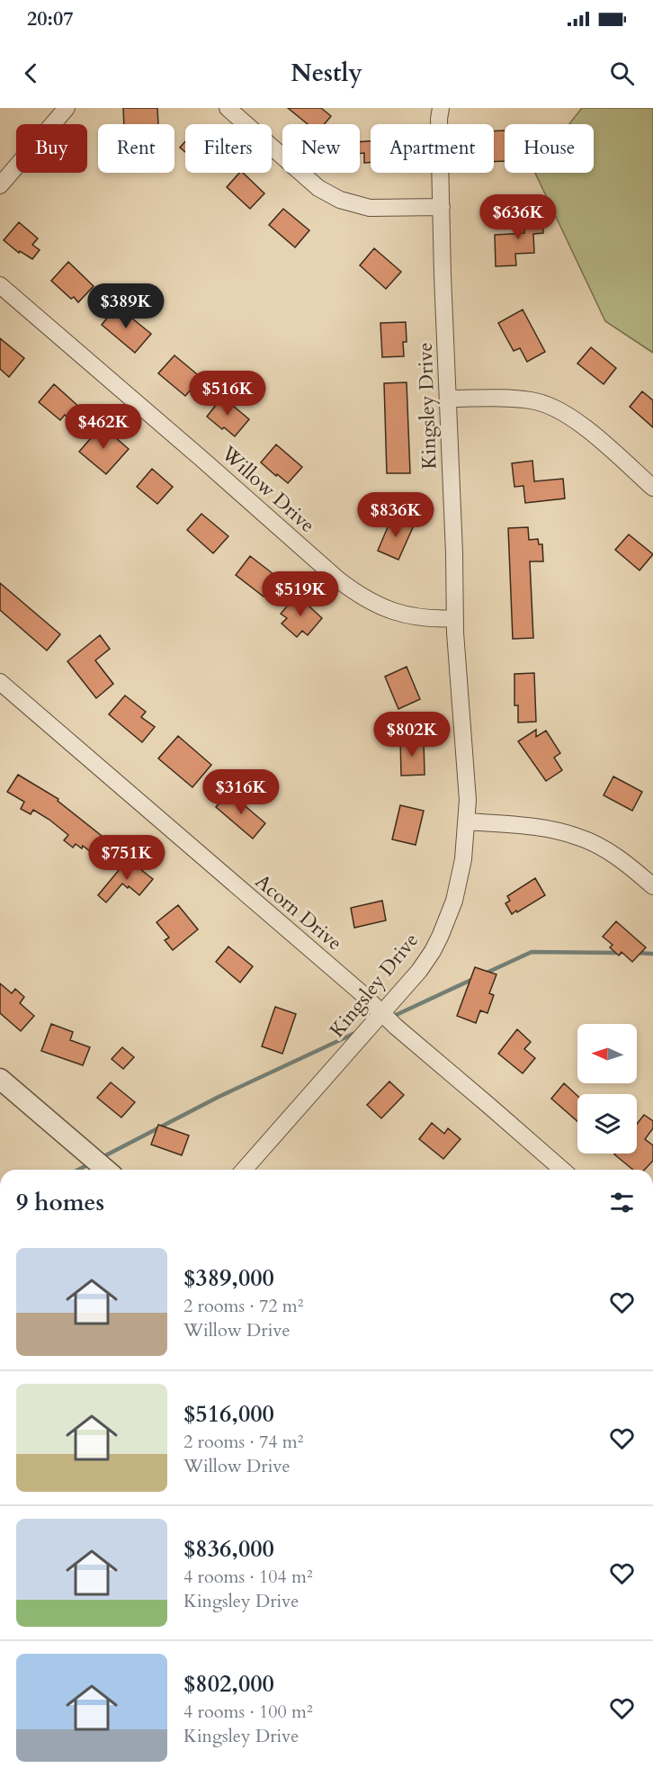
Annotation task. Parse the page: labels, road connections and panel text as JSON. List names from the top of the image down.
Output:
{
  "streets": {
    "street": ["Kingsley Drive", "Willow Drive", "Acorn Drive"]
  },
  "crossings": [
    ["Kingsley Drive", "Willow Drive"],
    ["Kingsley Drive", "Acorn Drive"]
  ],
  "north": "left",
  "page": {
    "status": "20:07",
    "header": "Nestly",
    "chip": [
      "Buy",
      "Rent",
      "Filters",
      "New",
      "Apartment",
      "House"
    ],
    "price": [
      "$636K",
      "$389K",
      "$516K",
      "$462K",
      "$836K",
      "$519K",
      "$802K",
      "$316K",
      "$751K"
    ],
    "heading": "9 homes",
    "list": [
      {
        "name": "$389,000",
        "note": "2 rooms · 72 m² · Willow Drive"
      },
      {
        "name": "$516,000",
        "note": "2 rooms · 74 m² · Willow Drive"
      },
      {
        "name": "$836,000",
        "note": "4 rooms · 104 m² · Kingsley Drive"
      },
      {
        "name": "$802,000",
        "note": "4 rooms · 100 m² · Kingsley Drive"
      }
    ]
  }
}
